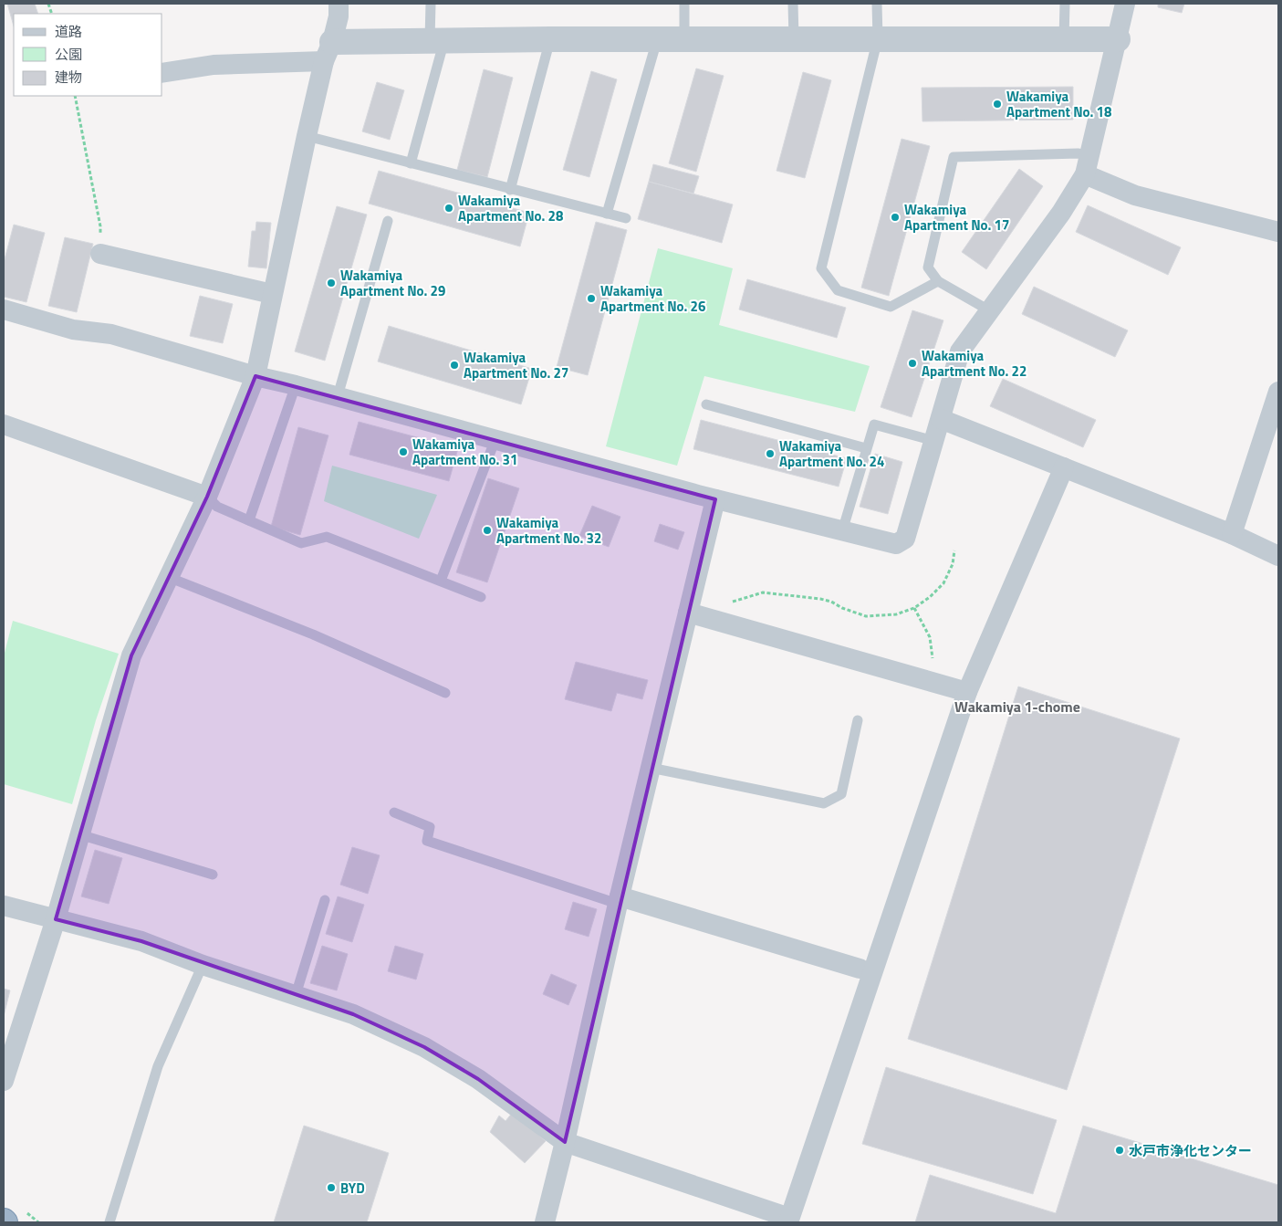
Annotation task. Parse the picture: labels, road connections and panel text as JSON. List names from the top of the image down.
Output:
{
  "districts": ["Wakamiya 1-chome"],
  "places": [
    "Wakamiya Apartment No. 18",
    "Wakamiya Apartment No. 28",
    "Wakamiya Apartment No. 17",
    "Wakamiya Apartment No. 29",
    "Wakamiya Apartment No. 26",
    "Wakamiya Apartment No. 22",
    "Wakamiya Apartment No. 27",
    "Wakamiya Apartment No. 31",
    "Wakamiya Apartment No. 24",
    "Wakamiya Apartment No. 32",
    "水戸市浄化センター",
    "BYD"
  ],
  "legend": ["道路", "公園", "建物"]
}
